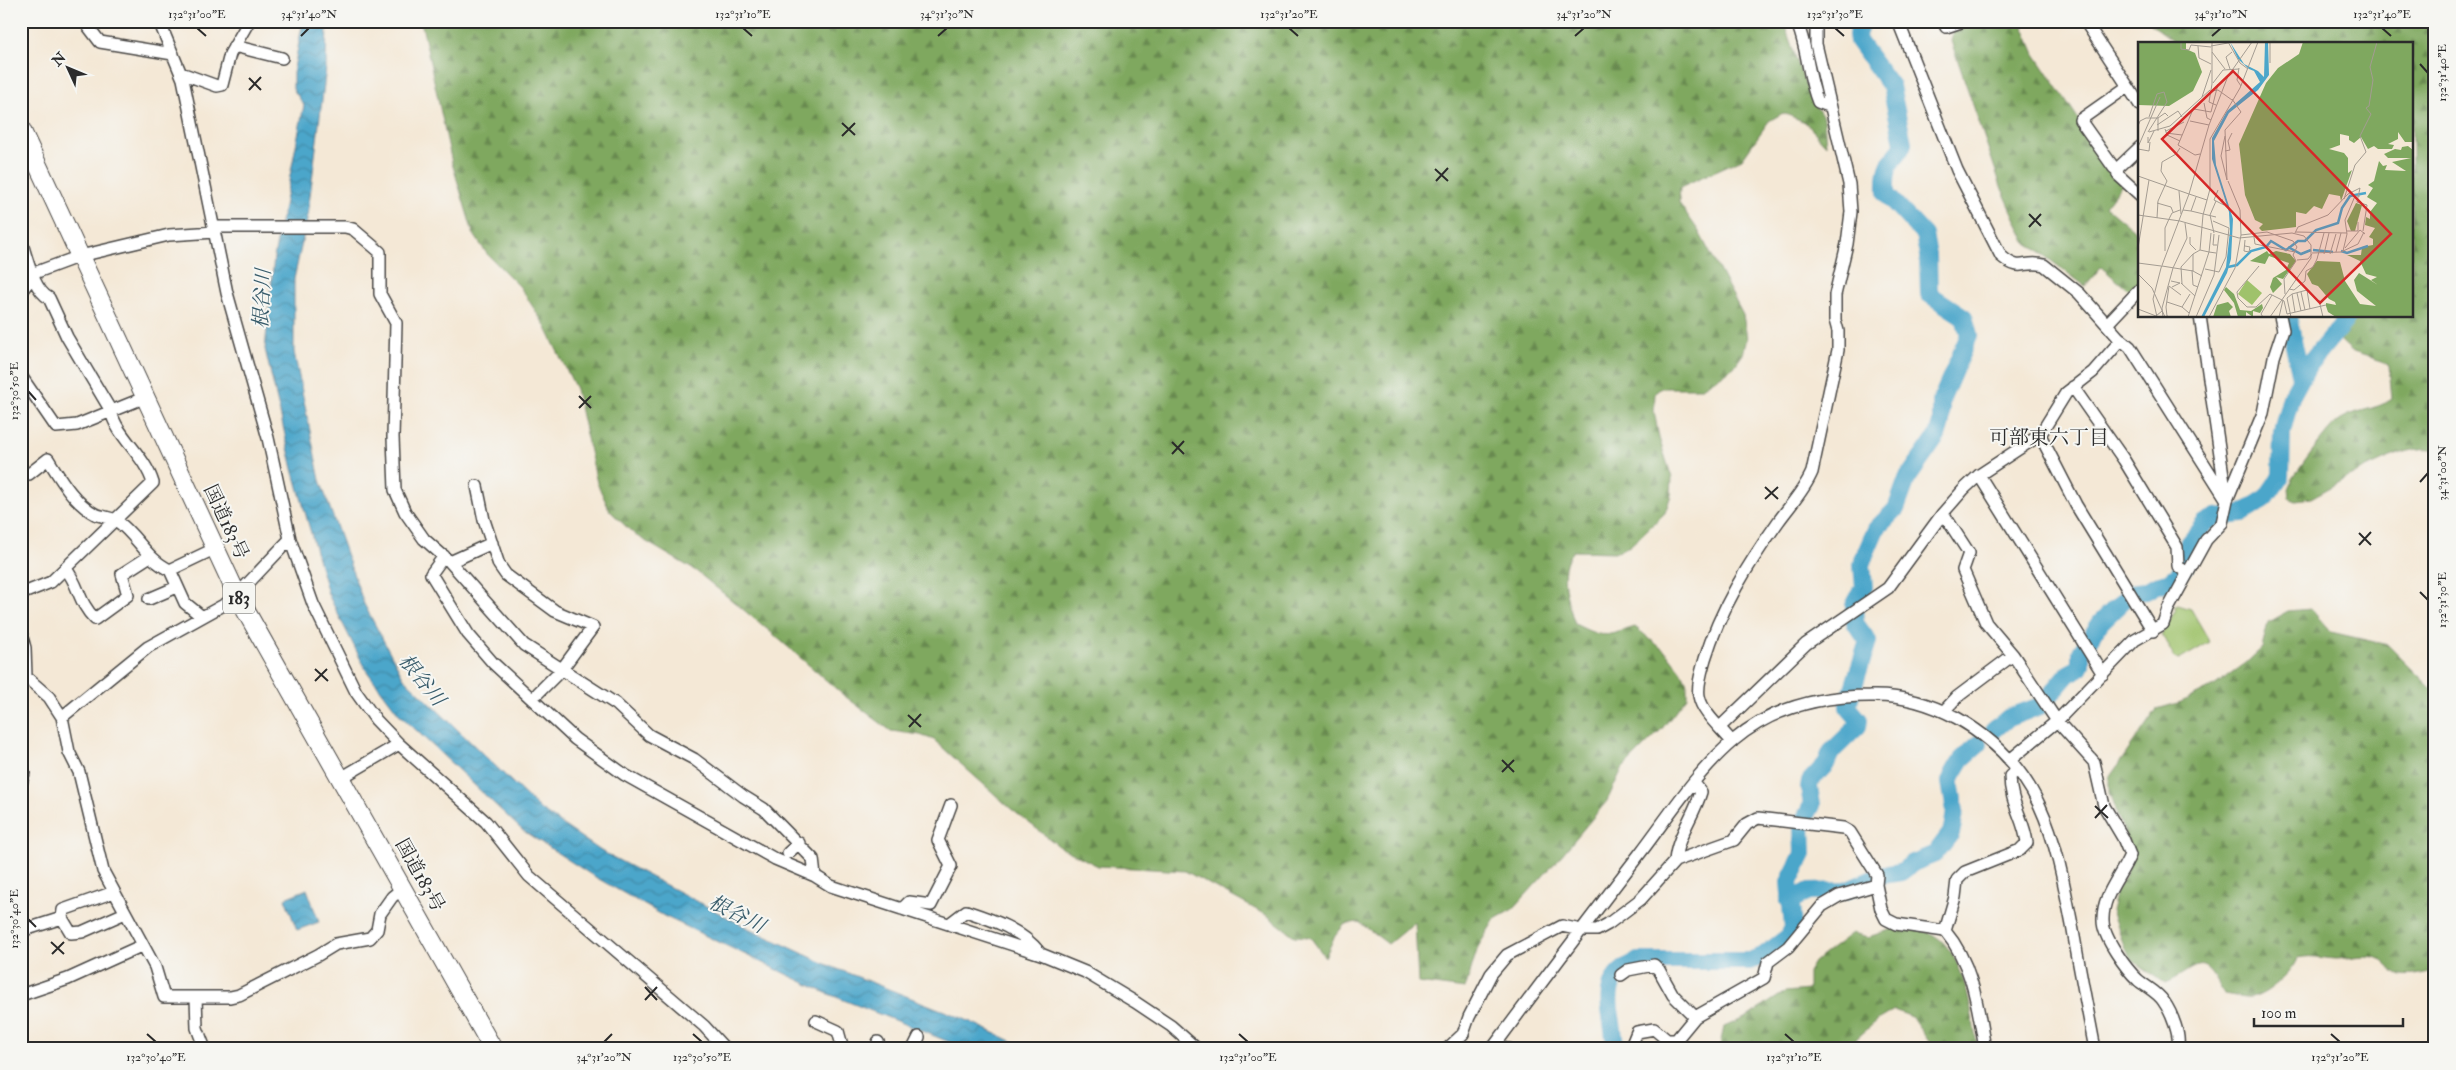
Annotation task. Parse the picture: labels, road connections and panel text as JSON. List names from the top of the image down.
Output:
{
  "streets": {
    "highway": ["国道183号", "183"]
  },
  "districts": ["可部東六丁目"],
  "water": ["根谷川"],
  "scale_bar": "100 m",
  "north": "top left",
  "coordinates": [
    "132°31'00\"E",
    "34°31'40\"N",
    "132°31'10\"E",
    "34°31'30\"N",
    "132°31'20\"E",
    "34°31'20\"N",
    "132°31'30\"E",
    "34°31'10\"N",
    "132°31'40\"E",
    "132°30'50\"E",
    "34°31'00\"N",
    "132°30'40\"E"
  ]
}
